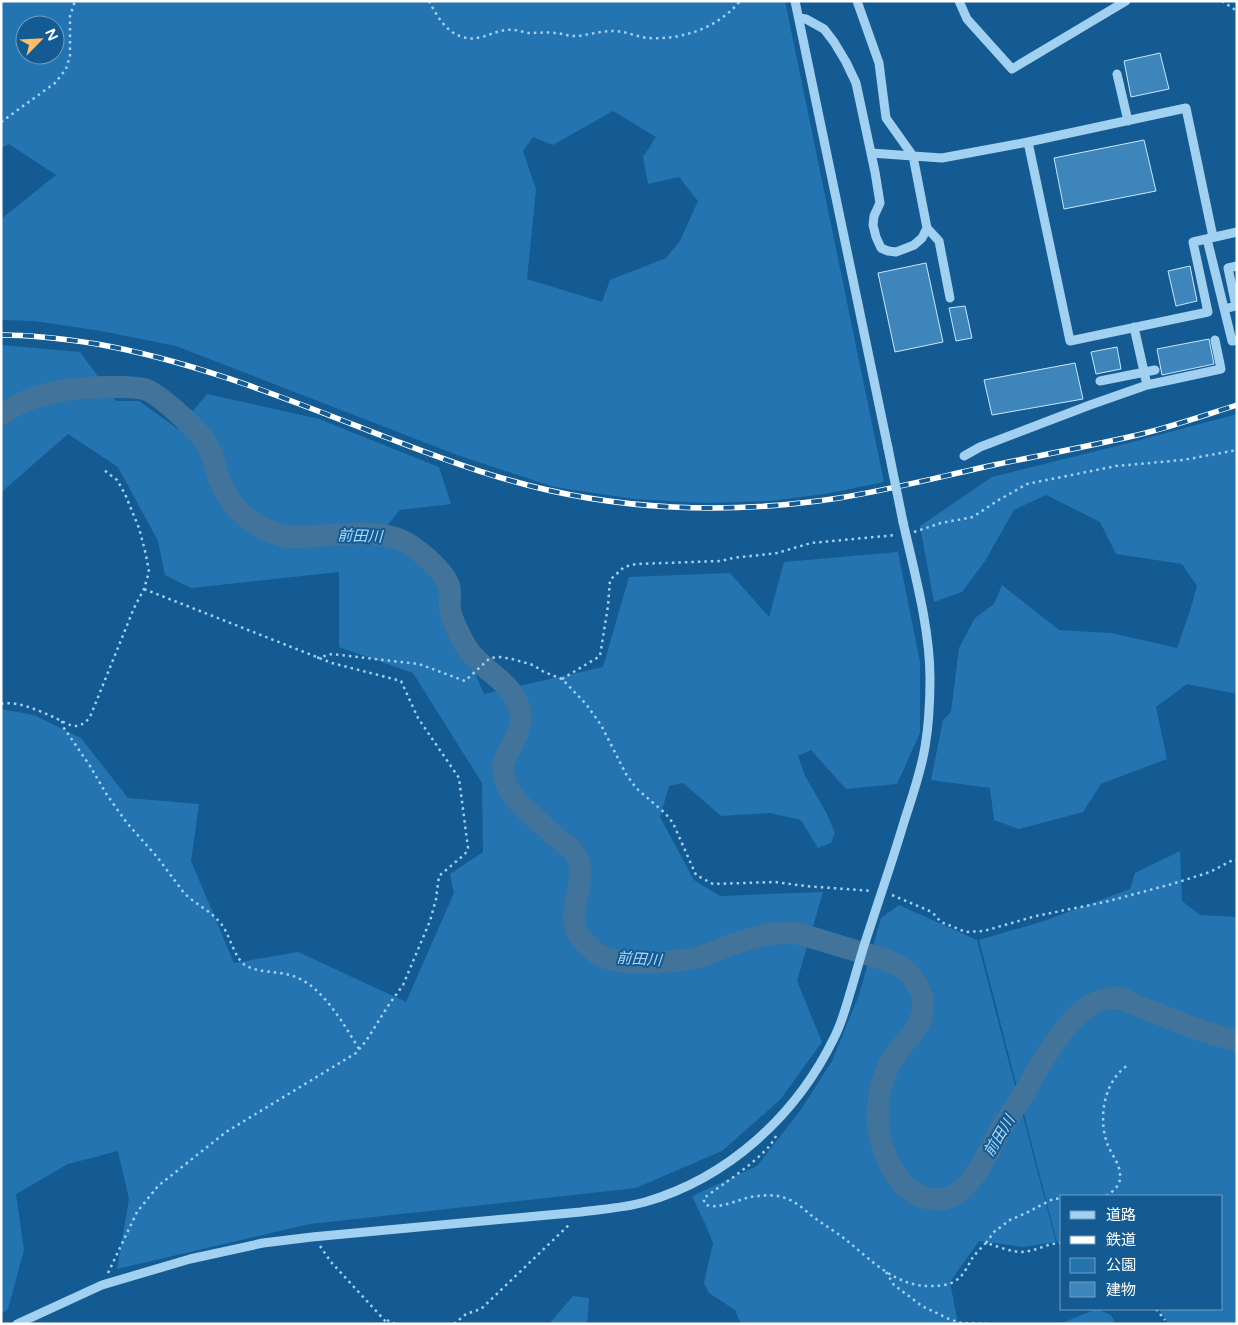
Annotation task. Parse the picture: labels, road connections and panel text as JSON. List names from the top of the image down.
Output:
{
  "water": ["前田川"],
  "legend": [
    "道路",
    "鉄道",
    "公園",
    "建物"
  ],
  "north": "top right"
}
